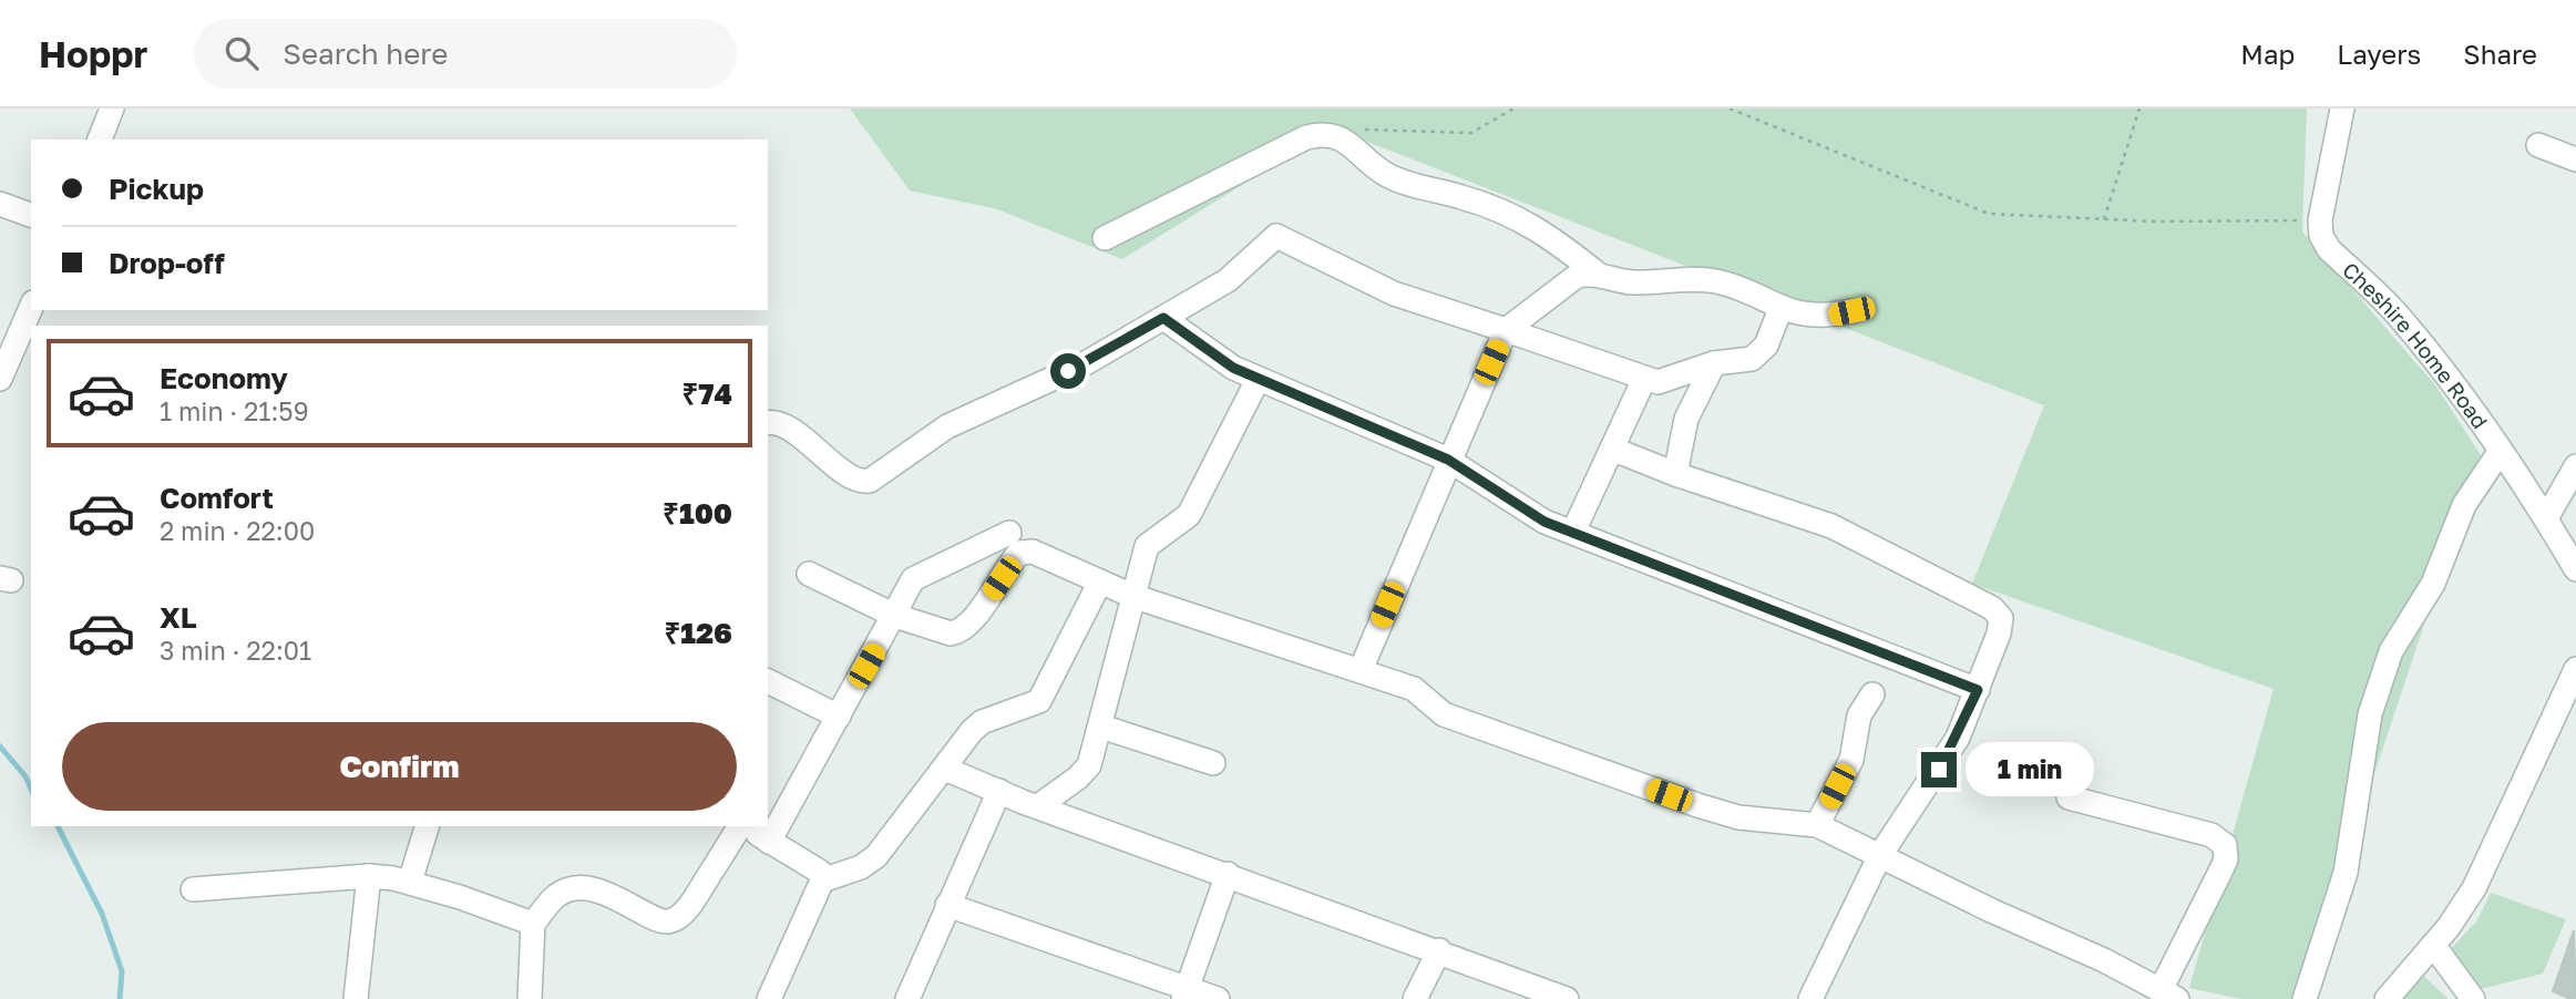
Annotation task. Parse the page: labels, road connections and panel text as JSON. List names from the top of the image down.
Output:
{
  "streets": {
    "street": ["Cheshire Home Road"]
  },
  "page": {
    "header": "Hoppr",
    "search": "Search here",
    "nav": ["Map", "Layers", "Share"],
    "banner": ["Pickup", "Drop-off"],
    "list": [
      {
        "name": "Economy",
        "note": "1 min · 21:59",
        "value": "₹74"
      },
      {
        "name": "Comfort",
        "note": "2 min · 22:00",
        "value": "₹100"
      },
      {
        "name": "XL",
        "note": "3 min · 22:01",
        "value": "₹126"
      }
    ],
    "buttons": "Confirm",
    "bubble": "1 min"
  }
}
